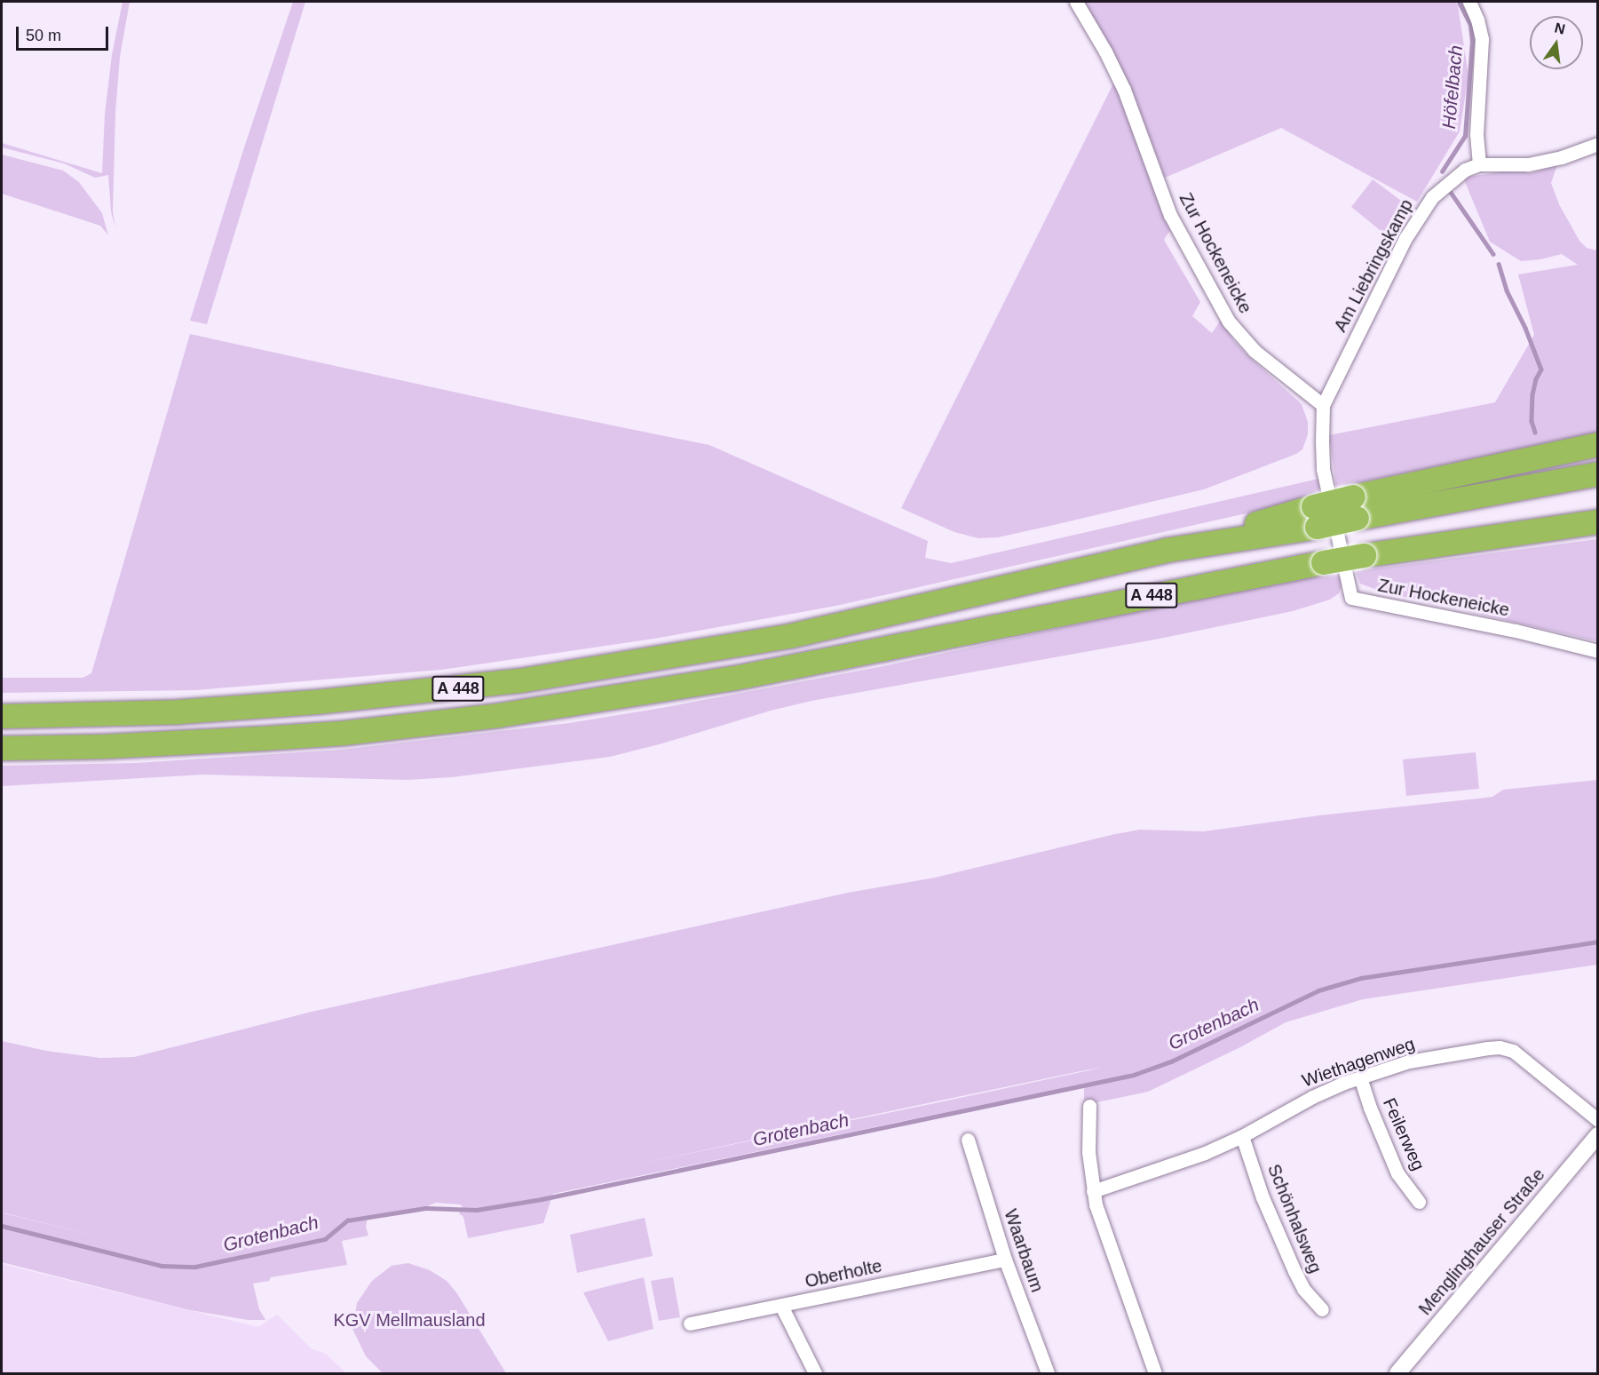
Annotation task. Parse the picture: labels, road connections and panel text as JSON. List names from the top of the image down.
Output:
{
  "streets": {
    "highway": ["A 448"],
    "street": [
      "Zur Hockeneicke",
      "Am Liebringskamp",
      "Wiethagenweg",
      "Feilerweg",
      "Schönhalsweg",
      "Menglinghauser Straße",
      "Waarbaum",
      "Oberholte"
    ]
  },
  "crossings": [
    ["Zur Hockeneicke", "Am Liebringskamp"],
    ["Wiethagenweg", "Feilerweg"],
    ["Wiethagenweg", "Schönhalsweg"],
    ["Waarbaum", "Oberholte"]
  ],
  "water": ["Höfelbach", "Grotenbach"],
  "parks": ["KGV Mellmausland"],
  "scale_bar": "50 m",
  "north": "top"
}
